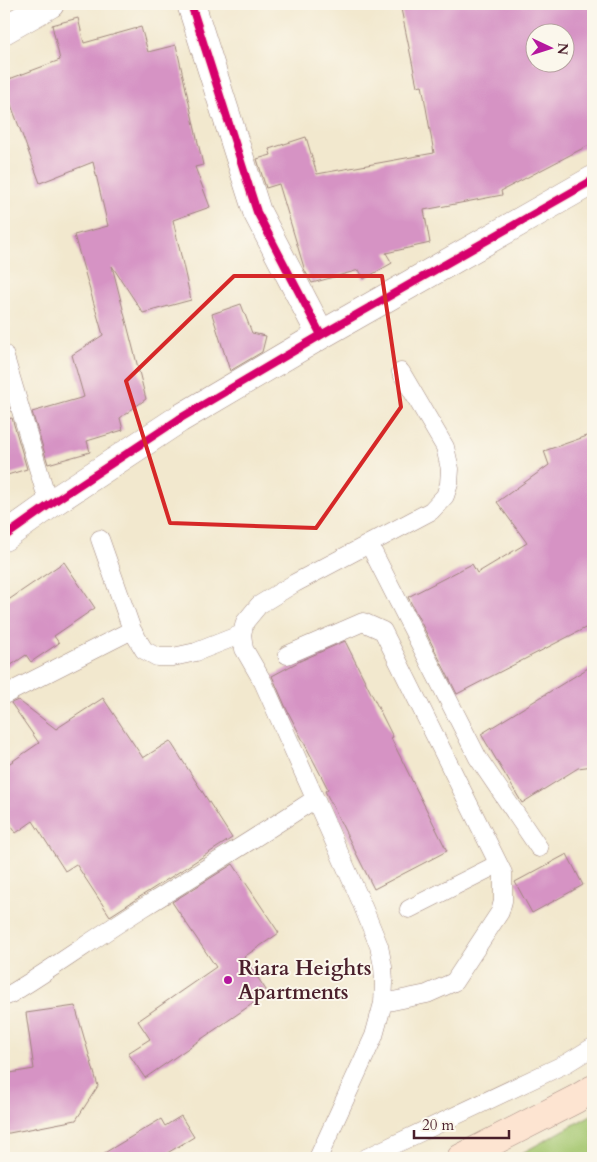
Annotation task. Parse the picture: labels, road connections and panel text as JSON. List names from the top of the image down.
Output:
{
  "places": ["Riara Heights Apartments"],
  "scale_bar": "20 m",
  "north": "right"
}
